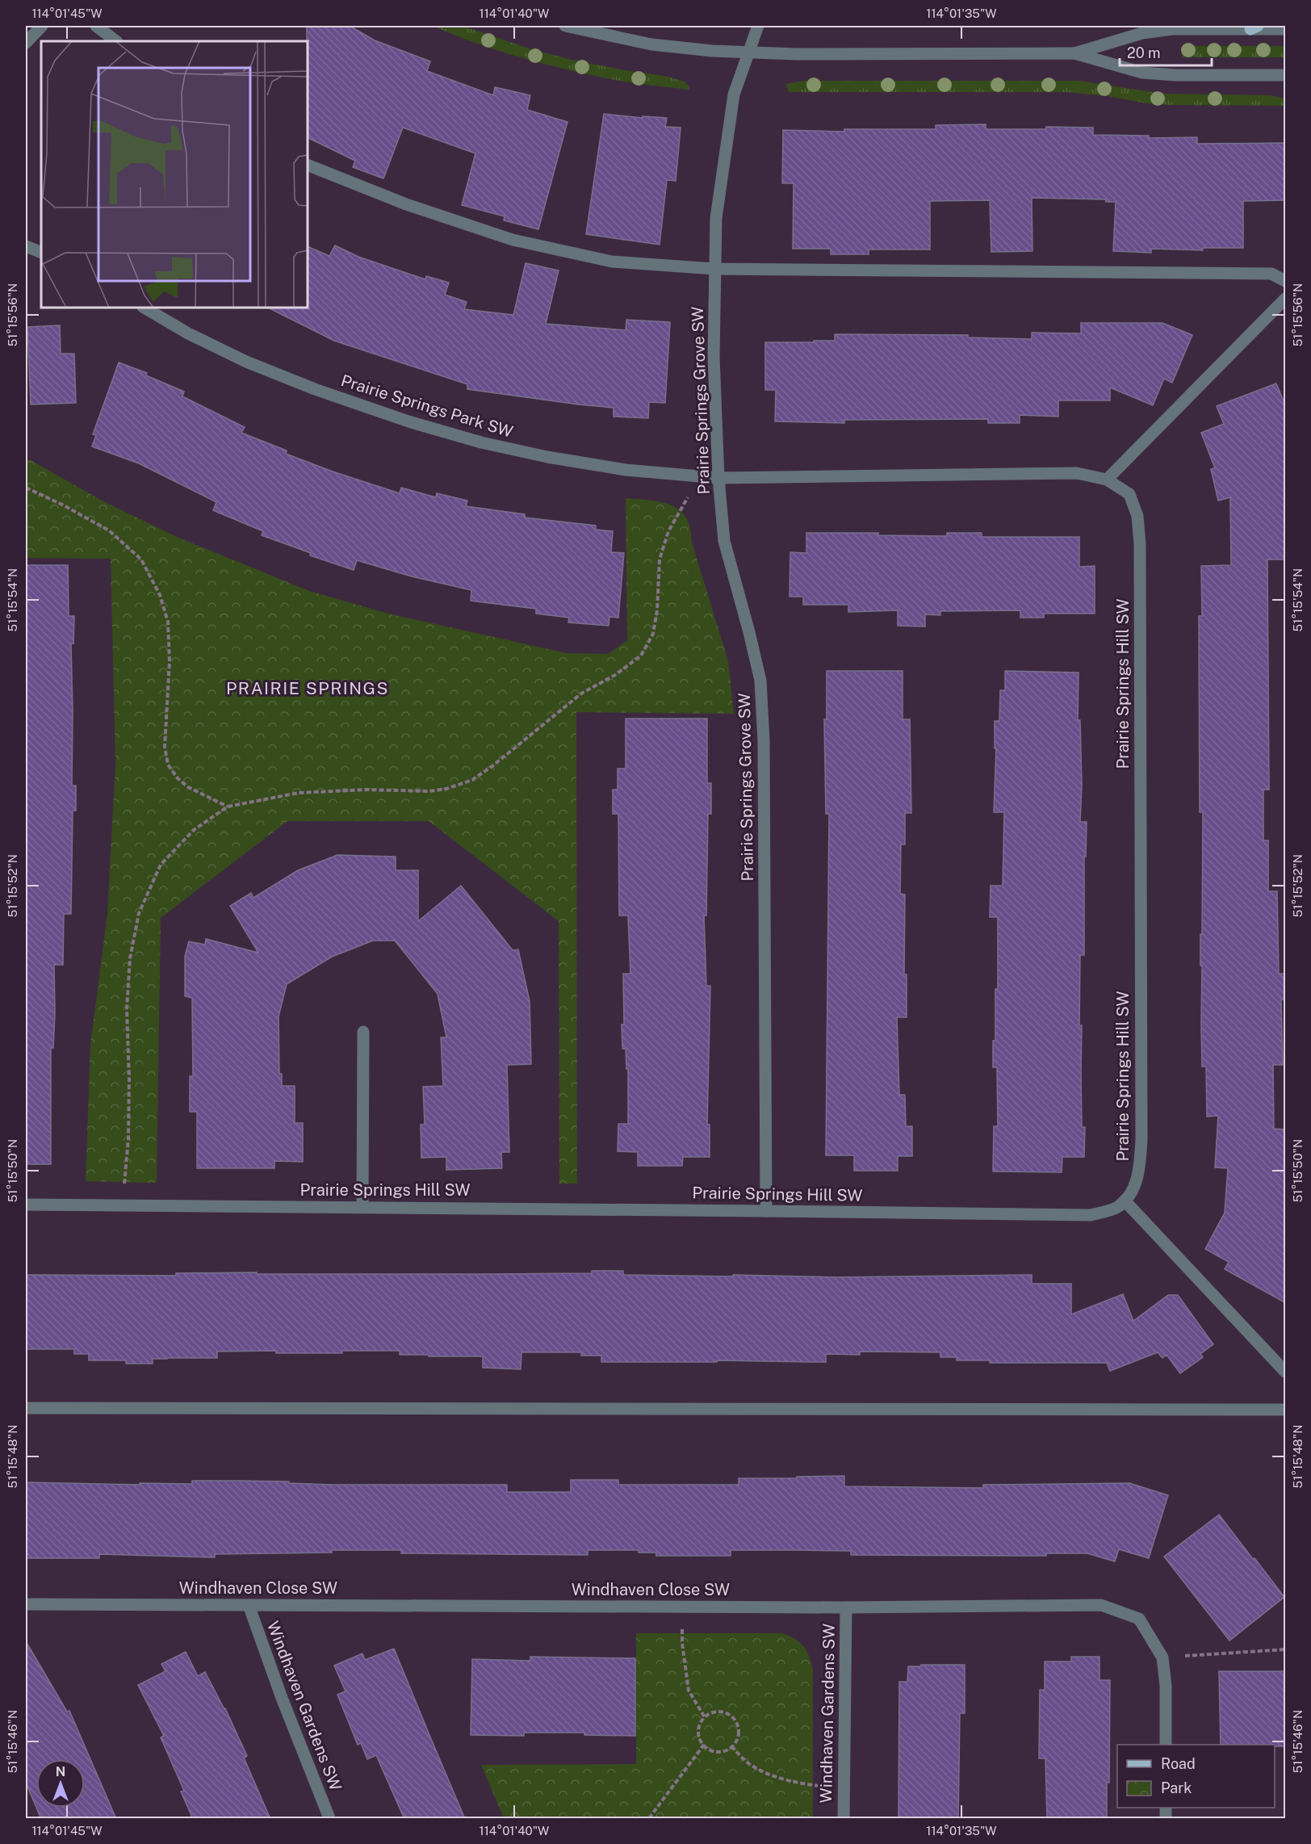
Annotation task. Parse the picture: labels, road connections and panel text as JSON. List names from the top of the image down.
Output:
{
  "streets": {
    "street": [
      "Prairie Springs Grove SW",
      "Prairie Springs Park SW",
      "Prairie Springs Hill SW",
      "Windhaven Close SW",
      "Windhaven Gardens SW"
    ]
  },
  "crossings": [
    ["Prairie Springs Grove SW", "Prairie Springs Park SW"],
    ["Prairie Springs Grove SW", "Prairie Springs Hill SW"],
    ["Prairie Springs Park SW", "Prairie Springs Hill SW"],
    ["Windhaven Close SW", "Windhaven Gardens SW"]
  ],
  "districts": ["PRAIRIE SPRINGS"],
  "legend": ["Road", "Park"],
  "scale_bar": "20 m",
  "north": "top",
  "coordinates": [
    "114°01'45\"W",
    "114°01'40\"W",
    "114°01'35\"W",
    "51°15'56\"N",
    "51°15'54\"N",
    "51°15'52\"N",
    "51°15'50\"N",
    "51°15'48\"N",
    "51°15'46\"N"
  ]
}
